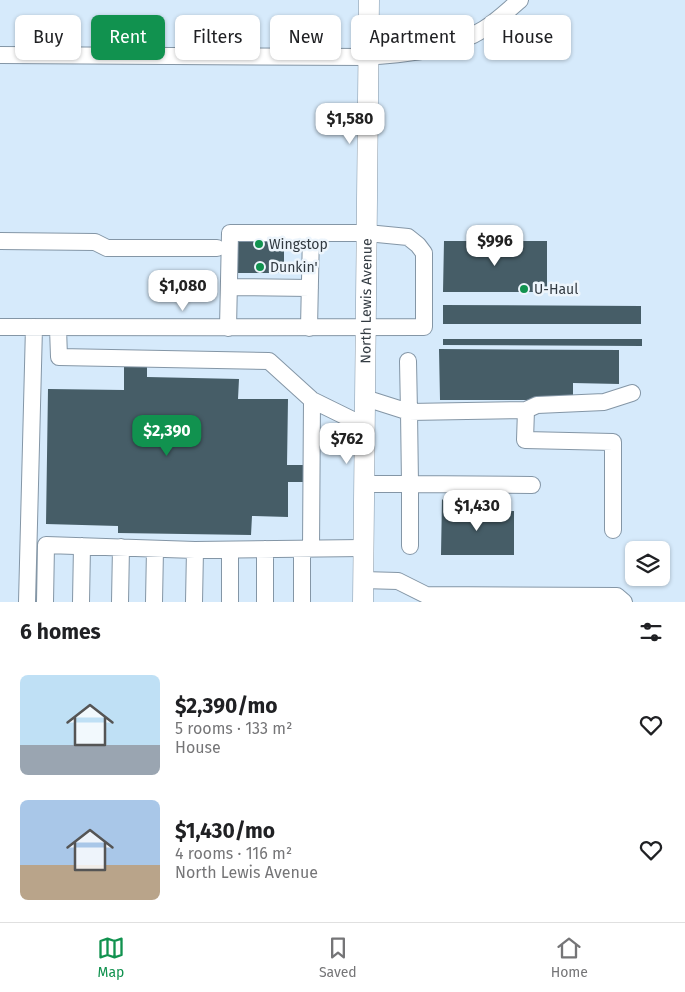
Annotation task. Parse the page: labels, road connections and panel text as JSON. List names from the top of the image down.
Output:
{
  "streets": {
    "main road": ["North Lewis Avenue"]
  },
  "places": ["Wingstop", "Dunkin'", "U-Haul"],
  "page": {
    "chip": [
      "Buy",
      "Rent",
      "Filters",
      "New",
      "Apartment",
      "House"
    ],
    "price": [
      "$1,580",
      "$996",
      "$1,080",
      "$2,390",
      "$762",
      "$1,430"
    ],
    "heading": "6 homes",
    "list": [
      {
        "name": "$2,390/mo",
        "note": "5 rooms · 133 m² · House"
      },
      {
        "name": "$1,430/mo",
        "note": "4 rooms · 116 m² · North Lewis Avenue"
      }
    ],
    "tabs": ["Map", "Saved", "Home"]
  }
}
